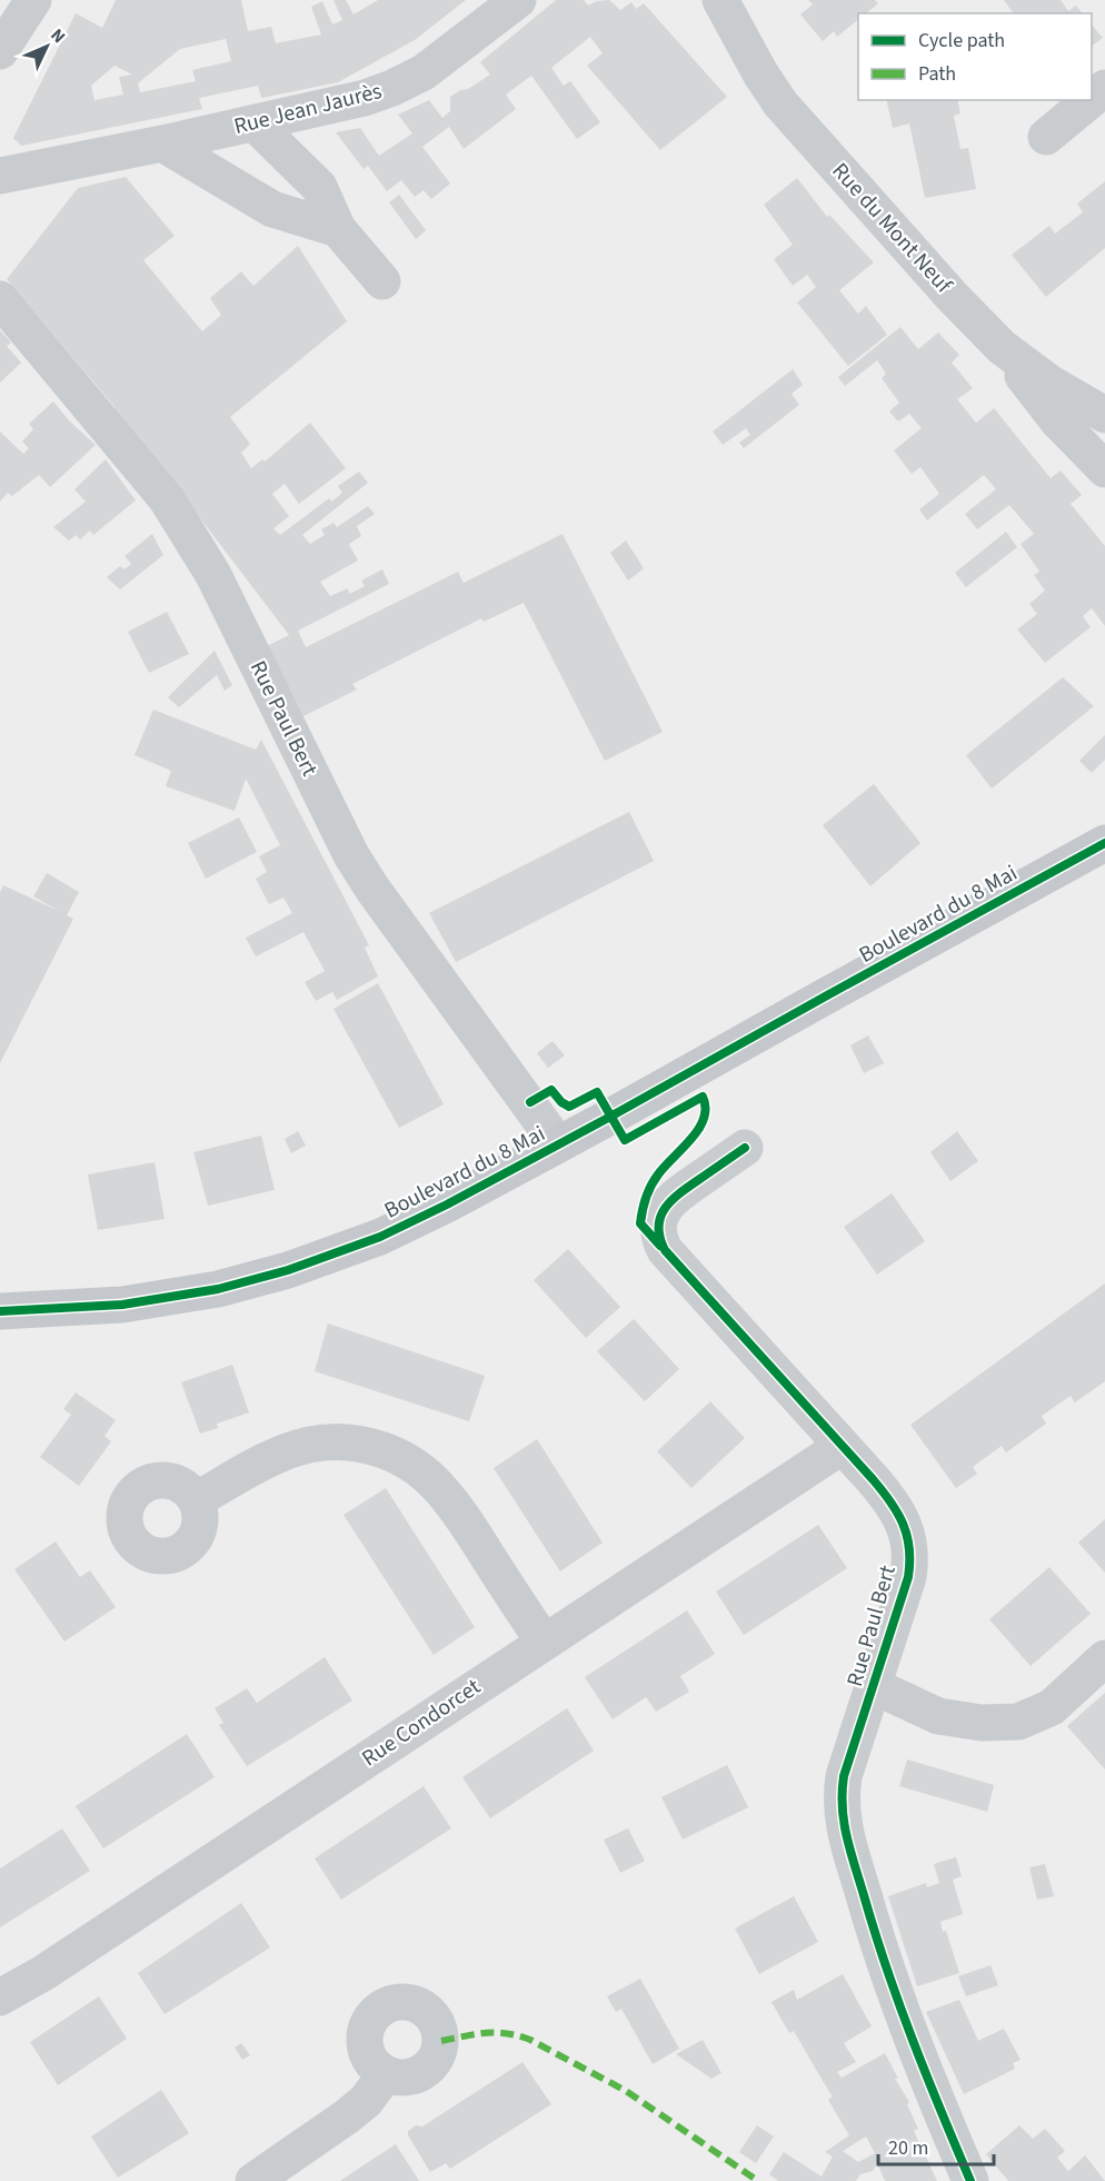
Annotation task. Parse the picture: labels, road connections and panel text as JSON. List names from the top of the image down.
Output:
{
  "streets": {
    "main road": ["Boulevard du 8 Mai"],
    "street": [
      "Rue Jean Jaurès",
      "Rue du Mont Neuf",
      "Rue Paul Bert",
      "Rue Condorcet"
    ]
  },
  "crossings": [
    ["Rue Paul Bert", "Boulevard du 8 Mai"],
    ["Rue Paul Bert", "Rue Condorcet"]
  ],
  "legend": ["Cycle path", "Path"],
  "scale_bar": "20 m",
  "north": "top right"
}
